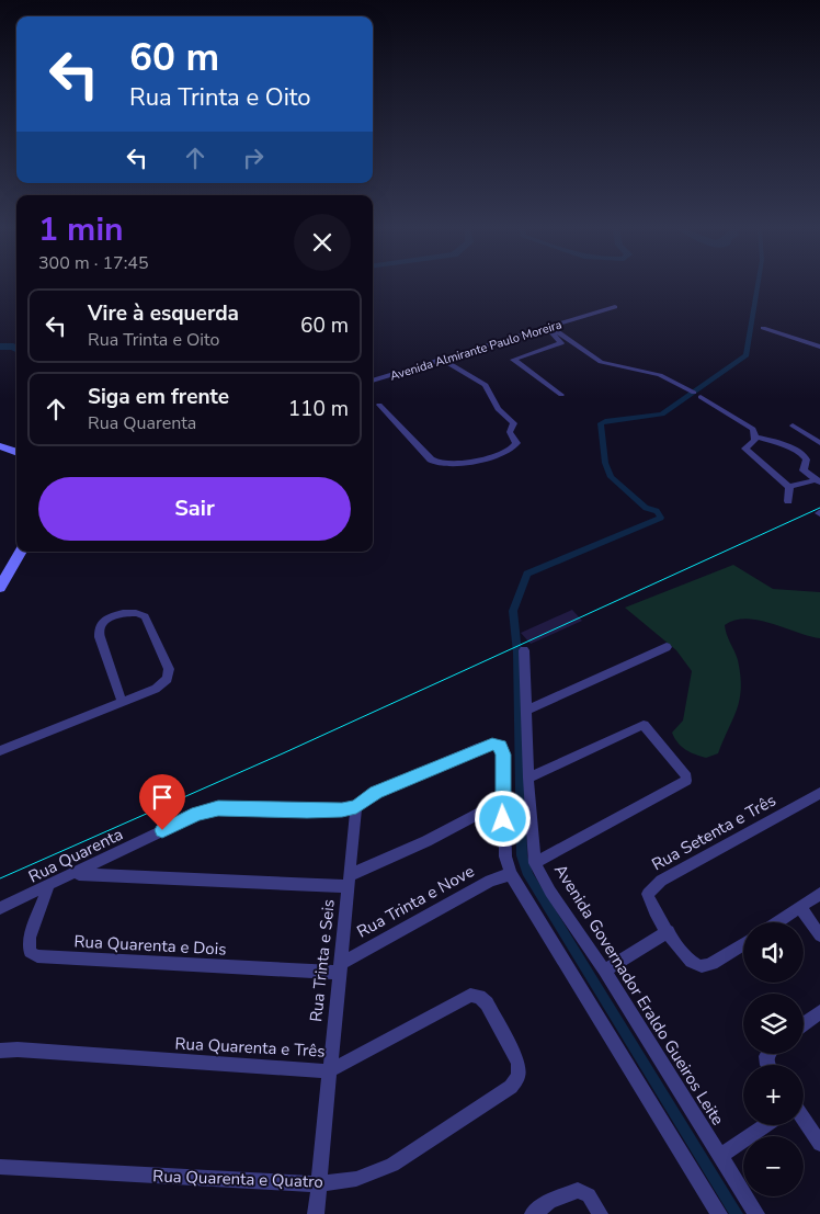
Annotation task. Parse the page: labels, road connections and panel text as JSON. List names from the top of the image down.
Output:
{
  "streets": {
    "street": [
      "Avenida Almirante Paulo Moreira",
      "Rua Setenta e Três",
      "Rua Quarenta",
      "Rua Trinta e Nove",
      "Rua Quarenta e Dois",
      "Rua Trinta e Seis",
      "Avenida Governador Eraldo Gueiros Leite",
      "Rua Quarenta e Três",
      "Rua Quarenta e Quatro"
    ]
  },
  "crossings": [
    ["Rua Quarenta", "Rua Quarenta e Dois"],
    ["Rua Quarenta", "Rua Trinta e Seis"],
    ["Rua Trinta e Nove", "Rua Quarenta e Dois"],
    ["Rua Trinta e Nove", "Rua Trinta e Seis"],
    ["Rua Quarenta e Dois", "Rua Trinta e Seis"],
    ["Rua Trinta e Seis", "Rua Quarenta e Três"],
    ["Rua Trinta e Seis", "Rua Quarenta e Quatro"],
    ["Rua Quarenta e Três", "Rua Quarenta e Quatro"]
  ],
  "page": {
    "turn": ["60 m", "Rua Trinta e Oito"],
    "heading": ["1 min", "300 m · 17:45"],
    "list": [
      {
        "name": "Vire à esquerda",
        "note": "Rua Trinta e Oito",
        "value": "60 m"
      },
      {
        "name": "Siga em frente",
        "note": "Rua Quarenta",
        "value": "110 m"
      }
    ],
    "buttons": "Sair",
    "map_buttons": ["+", "−"]
  }
}
